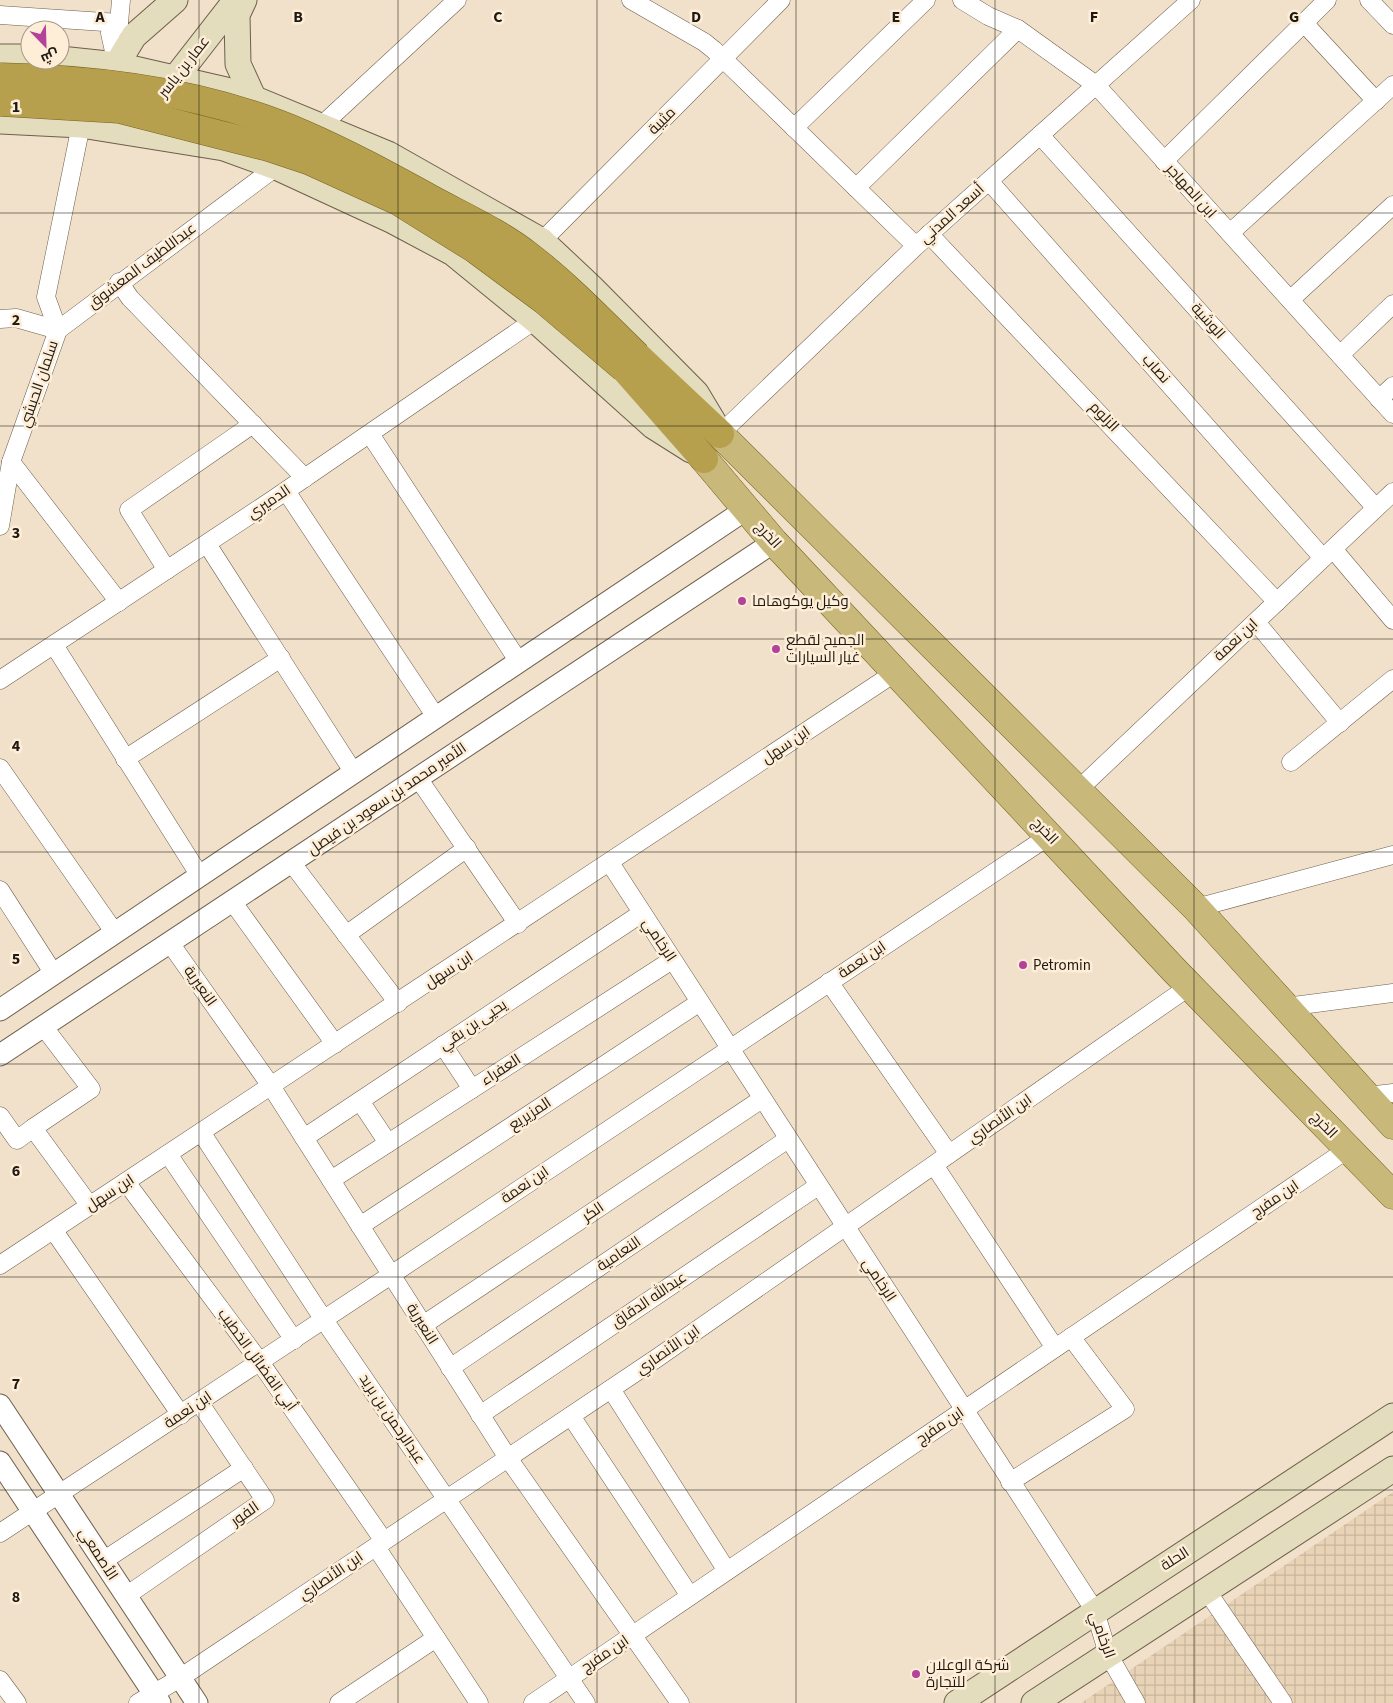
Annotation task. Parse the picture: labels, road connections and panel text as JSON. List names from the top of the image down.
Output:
{
  "streets": {
    "main road": ["عمار بن ياسر", "الخرج", "الحلة"],
    "street": [
      "مثيبة",
      "ابن المهاجر",
      "أسعد المدني",
      "عبداللطيف المعشوق",
      "الوشية",
      "نصاب",
      "سلمان الحبشي",
      "الزلوم",
      "الدميري",
      "ابن نعمة",
      "ابن سهل",
      "الأمير محمد بن سعود بن فيصل",
      "الرخامي",
      "النعيرية",
      "يحيى بن بقي",
      "العفراء",
      "المزيريع",
      "ابن الأنصاري",
      "ابن مفرج",
      "الكر",
      "النعامية",
      "عبدالله الدقاق",
      "أبي الفضائل الخطيب",
      "عبدالرحمن بن بريد",
      "الفور",
      "الأصمعي"
    ]
  },
  "crossings": [
    ["مثيبة", "الزلوم"],
    ["ابن المهاجر", "أسعد المدني"],
    ["أسعد المدني", "الوشية"],
    ["أسعد المدني", "نصاب"],
    ["أسعد المدني", "الزلوم"],
    ["عبداللطيف المعشوق", "سلمان الحبشي"],
    ["الوشية", "ابن نعمة"],
    ["نصاب", "ابن نعمة"],
    ["الزلوم", "ابن نعمة"],
    ["الخرج", "ابن نعمة"],
    ["الخرج", "ابن سهل"],
    ["الخرج", "الأمير محمد بن سعود بن فيصل"],
    ["الخرج", "ابن الأنصاري"],
    ["الخرج", "ابن مفرج"],
    ["ابن نعمة", "الرخامي"],
    ["ابن نعمة", "النعيرية"],
    ["ابن نعمة", "أبي الفضائل الخطيب"],
    ["ابن نعمة", "عبدالرحمن بن بريد"],
    ["ابن نعمة", "الفور"],
    ["ابن نعمة", "الأصمعي"],
    ["ابن سهل", "الرخامي"],
    ["ابن سهل", "النعيرية"],
    ["ابن سهل", "أبي الفضائل الخطيب"],
    ["ابن سهل", "عبدالرحمن بن بريد"],
    ["الأمير محمد بن سعود بن فيصل", "النعيرية"],
    ["الرخامي", "يحيى بن بقي"],
    ["الرخامي", "العفراء"],
    ["الرخامي", "المزيريع"],
    ["الرخامي", "ابن الأنصاري"],
    ["الرخامي", "ابن مفرج"],
    ["الرخامي", "الكر"],
    ["الرخامي", "النعامية"],
    ["الرخامي", "عبدالله الدقاق"],
    ["الرخامي", "الحلة"],
    ["النعيرية", "يحيى بن بقي"],
    ["النعيرية", "العفراء"],
    ["النعيرية", "المزيريع"],
    ["النعيرية", "ابن الأنصاري"],
    ["النعيرية", "ابن مفرج"],
    ["النعيرية", "الكر"],
    ["النعيرية", "النعامية"],
    ["النعيرية", "عبدالله الدقاق"],
    ["ابن الأنصاري", "أبي الفضائل الخطيب"],
    ["ابن الأنصاري", "عبدالرحمن بن بريد"],
    ["ابن الأنصاري", "الأصمعي"],
    ["ابن مفرج", "عبدالرحمن بن بريد"],
    ["الفور", "الأصمعي"]
  ],
  "places": [
    "وكيل يوكوهاما",
    "الجميح لقطع غيار السيارات",
    "Petromin",
    "شركة الوعلان للتجارة"
  ],
  "north": "bottom right",
  "grid": {
    "columns": [
      "A",
      "B",
      "C",
      "D",
      "E",
      "F",
      "G"
    ],
    "rows": [
      "1",
      "2",
      "3",
      "4",
      "5",
      "6",
      "7",
      "8"
    ]
  }
}
